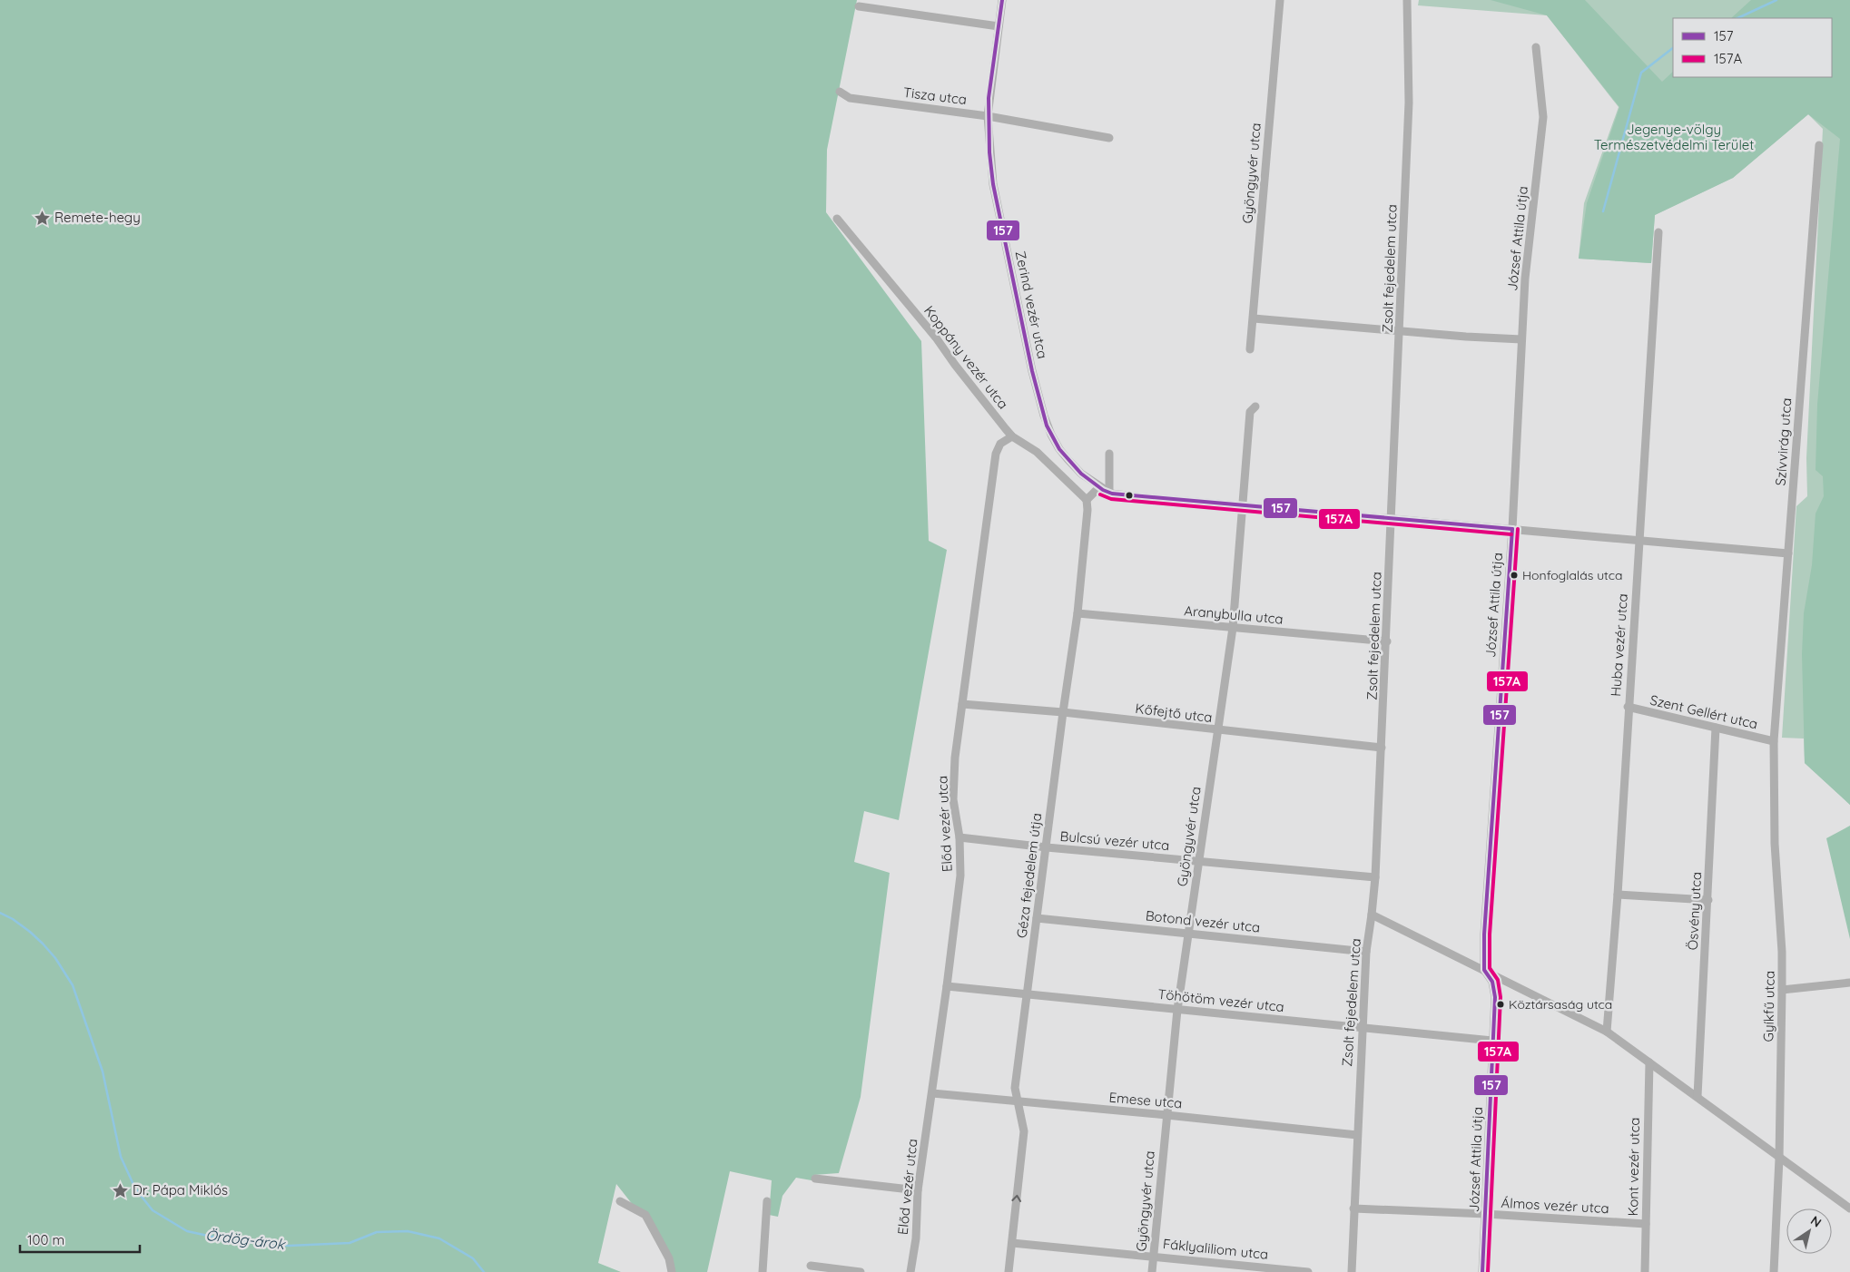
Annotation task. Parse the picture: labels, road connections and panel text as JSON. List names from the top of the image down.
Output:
{
  "streets": {
    "street": [
      "Tisza utca",
      "Gyöngyvér utca",
      "József Attila útja",
      "Zsolt fejedelem utca",
      "Zerind vezér utca",
      "Koppány vezér utca",
      "Szívvirág utca",
      "Aranybulla utca",
      "Huba vezér utca",
      "Szent Gellért utca",
      "Kőfejtő utca",
      "Előd vezér utca",
      "Bulcsú vezér utca",
      "Géza fejedelem útja",
      "Ösvény utca",
      "Botond vezér utca",
      "Töhötöm vezér utca",
      "Gyíkfű utca",
      "Emese utca",
      "Kont vezér utca",
      "Álmos vezér utca",
      "Fáklyaliliom utca"
    ]
  },
  "crossings": [
    ["Tisza utca", "Zerind vezér utca"],
    ["Gyöngyvér utca", "Aranybulla utca"],
    ["Gyöngyvér utca", "Kőfejtő utca"],
    ["Gyöngyvér utca", "Bulcsú vezér utca"],
    ["Gyöngyvér utca", "Botond vezér utca"],
    ["Gyöngyvér utca", "Töhötöm vezér utca"],
    ["Gyöngyvér utca", "Emese utca"],
    ["Gyöngyvér utca", "Fáklyaliliom utca"],
    ["József Attila útja", "Töhötöm vezér utca"],
    ["József Attila útja", "Álmos vezér utca"],
    ["Zsolt fejedelem utca", "Aranybulla utca"],
    ["Zsolt fejedelem utca", "Kőfejtő utca"],
    ["Zsolt fejedelem utca", "Bulcsú vezér utca"],
    ["Zsolt fejedelem utca", "Botond vezér utca"],
    ["Zsolt fejedelem utca", "Töhötöm vezér utca"],
    ["Zsolt fejedelem utca", "Emese utca"],
    ["Zsolt fejedelem utca", "Álmos vezér utca"],
    ["Koppány vezér utca", "Előd vezér utca"],
    ["Koppány vezér utca", "Géza fejedelem útja"],
    ["Szívvirág utca", "Szent Gellért utca"],
    ["Szívvirág utca", "Gyíkfű utca"],
    ["Aranybulla utca", "Géza fejedelem útja"],
    ["Huba vezér utca", "Szent Gellért utca"],
    ["Szent Gellért utca", "Ösvény utca"],
    ["Szent Gellért utca", "Gyíkfű utca"],
    ["Kőfejtő utca", "Előd vezér utca"],
    ["Kőfejtő utca", "Géza fejedelem útja"],
    ["Előd vezér utca", "Bulcsú vezér utca"],
    ["Előd vezér utca", "Töhötöm vezér utca"],
    ["Előd vezér utca", "Emese utca"],
    ["Bulcsú vezér utca", "Géza fejedelem útja"],
    ["Géza fejedelem útja", "Botond vezér utca"],
    ["Géza fejedelem útja", "Töhötöm vezér utca"],
    ["Géza fejedelem útja", "Emese utca"],
    ["Géza fejedelem útja", "Fáklyaliliom utca"],
    ["Kont vezér utca", "Álmos vezér utca"]
  ],
  "water": ["Ördög-árok"],
  "parks": ["Jegenye-völgy Természetvédelmi Terület"],
  "places": {
    "place": ["Remete-hegy", "Dr. Pápa Miklós"],
    "other": ["Honfoglalás utca", "Köztársaság utca"]
  },
  "lines": ["transit line 157", "transit line 157A"],
  "legend": ["157", "157A"],
  "scale_bar": "100 m",
  "north": "top right"
}
